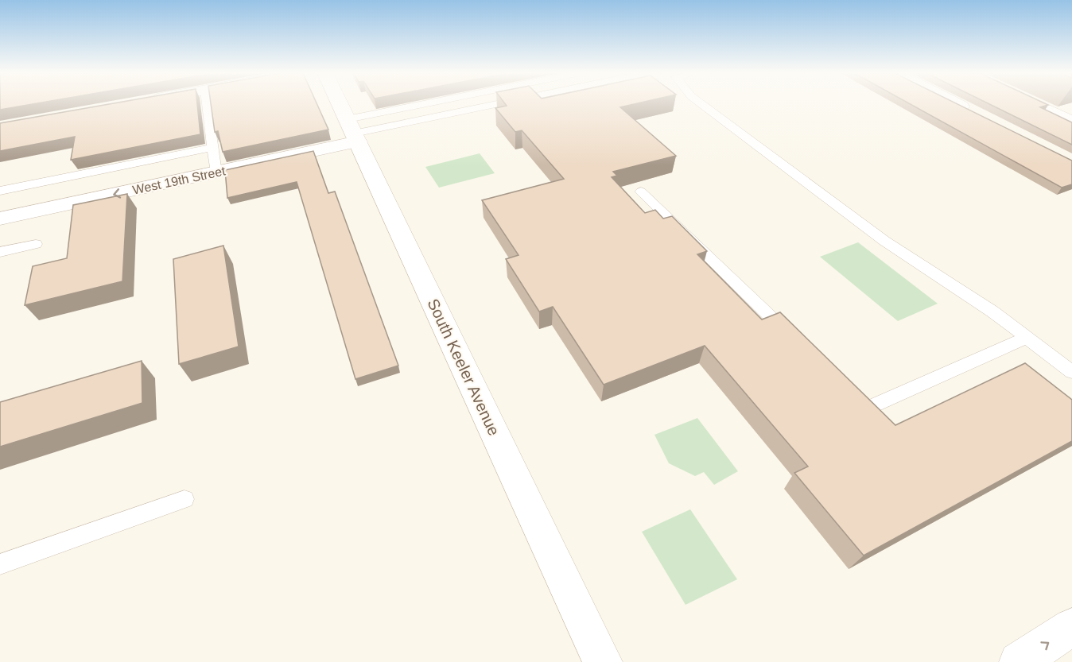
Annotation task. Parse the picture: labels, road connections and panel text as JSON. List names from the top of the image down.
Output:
{
  "streets": {
    "street": ["West 19th Street", "South Keeler Avenue"]
  },
  "crossings": [
    ["West 19th Street", "South Keeler Avenue"]
  ],
  "one_way": ["West 19th Street"]
}
